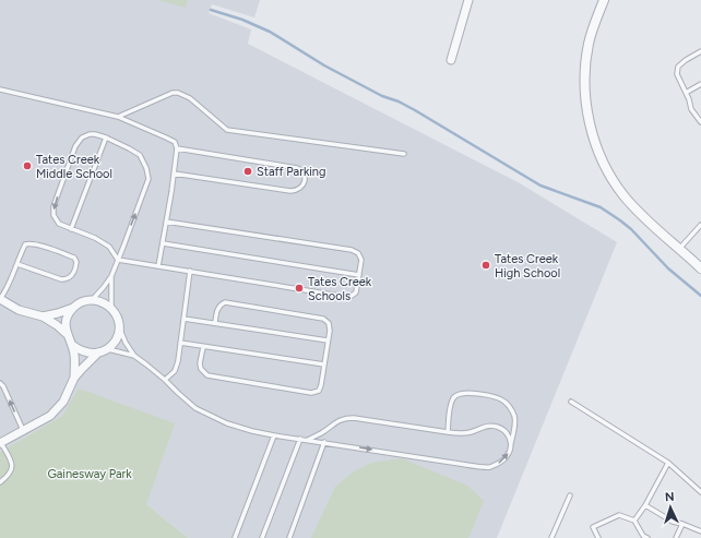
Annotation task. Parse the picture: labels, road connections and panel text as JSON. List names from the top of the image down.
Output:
{
  "parks": ["Gainesway Park"],
  "places": [
    "Tates Creek Middle School",
    "Staff Parking",
    "Tates Creek High School",
    "Tates Creek Schools"
  ],
  "north": "top"
}
